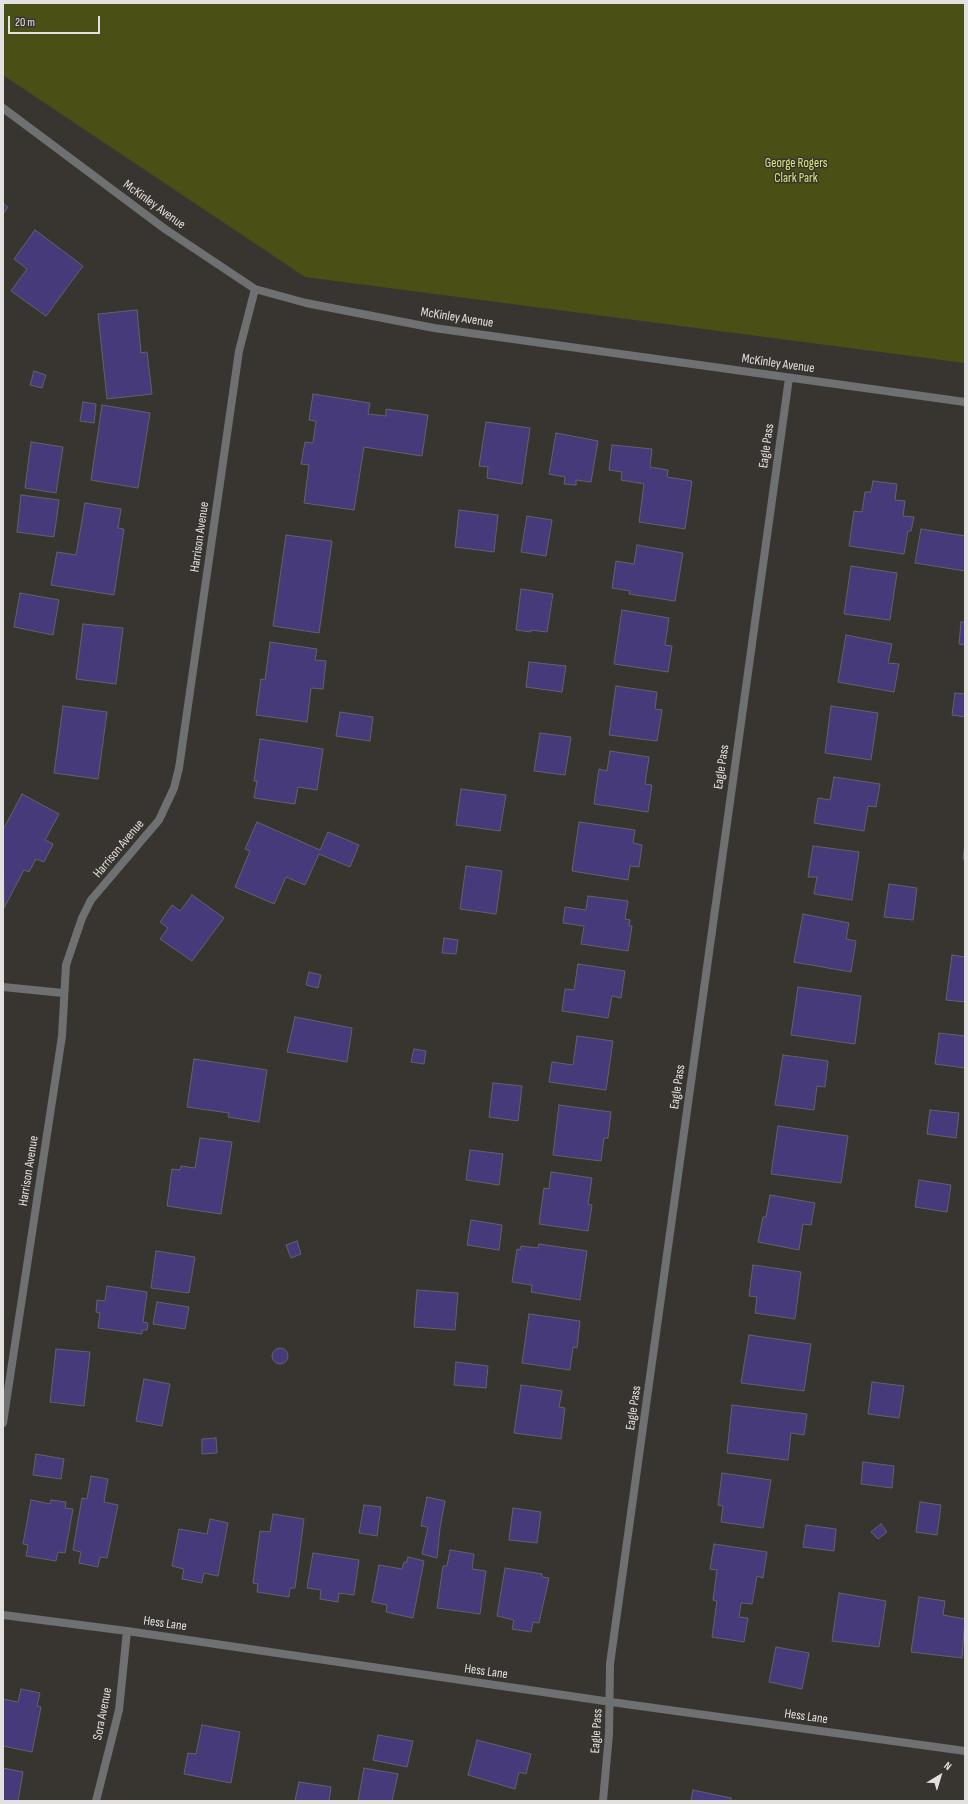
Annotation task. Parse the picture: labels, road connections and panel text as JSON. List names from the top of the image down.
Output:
{
  "streets": {
    "street": [
      "McKinley Avenue",
      "Eagle Pass",
      "Harrison Avenue",
      "Hess Lane",
      "Sora Avenue"
    ]
  },
  "crossings": [
    ["McKinley Avenue", "Eagle Pass"],
    ["McKinley Avenue", "Harrison Avenue"],
    ["Eagle Pass", "Hess Lane"],
    ["Hess Lane", "Sora Avenue"]
  ],
  "parks": ["George Rogers Clark Park"],
  "scale_bar": "20 m",
  "north": "top right"
}
